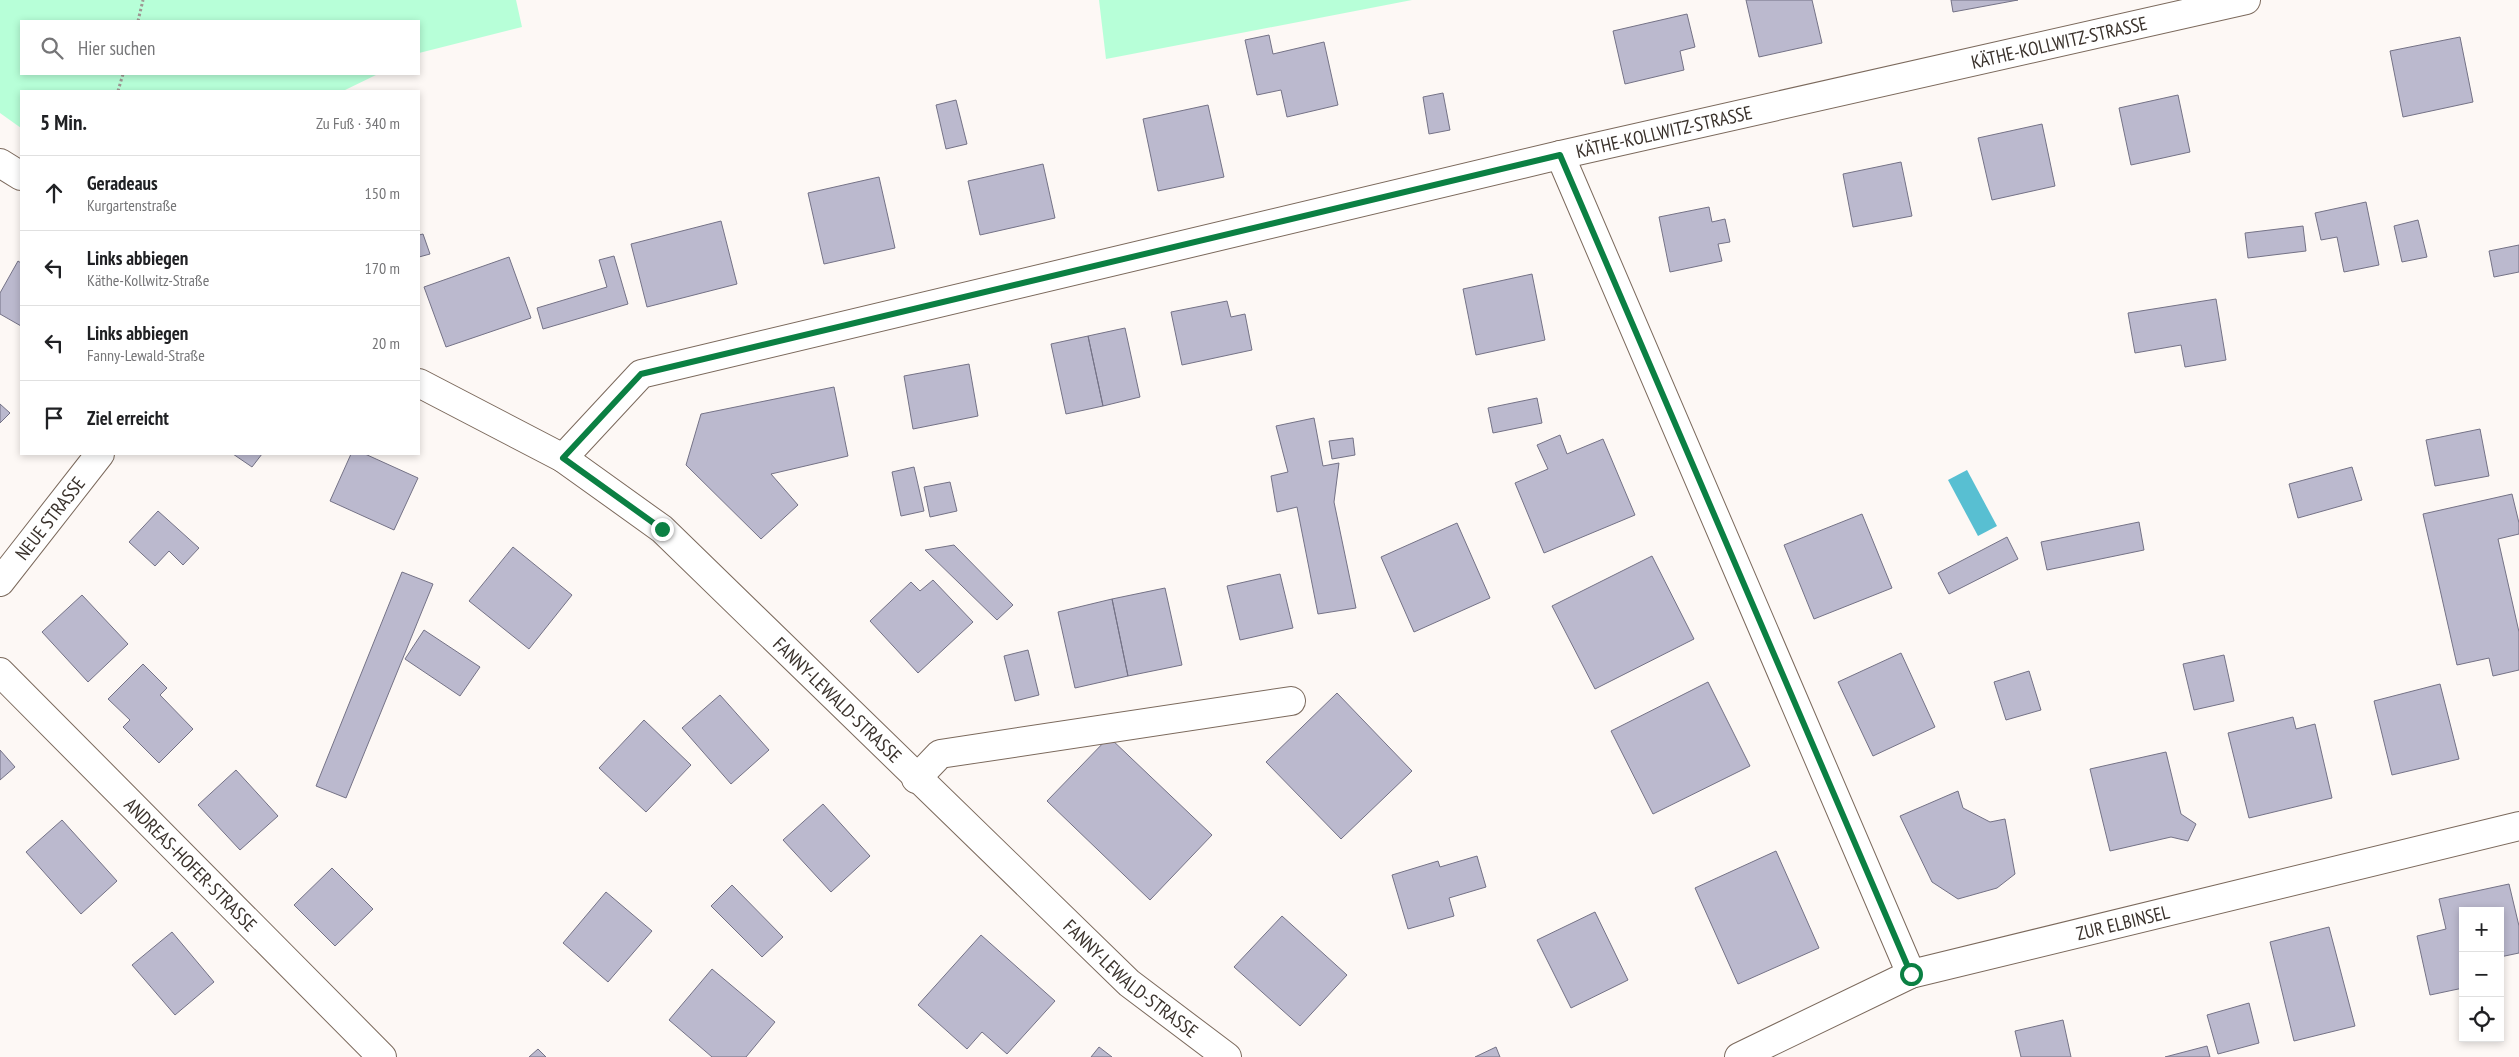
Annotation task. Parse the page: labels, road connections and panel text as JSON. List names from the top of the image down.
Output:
{
  "streets": {
    "street": [
      "KÄTHE-KOLLWITZ-STRASSE",
      "NEUE STRASSE",
      "FANNY-LEWALD-STRASSE",
      "ANDREAS-HOFER-STRASSE",
      "ZUR ELBINSEL"
    ]
  },
  "crossings": [
    ["KÄTHE-KOLLWITZ-STRASSE", "FANNY-LEWALD-STRASSE"]
  ],
  "page": {
    "search": "Hier suchen",
    "heading": ["5 Min.", "Zu Fuß · 340 m"],
    "list": [
      ["Geradeaus", "Kurgartenstraße", "150 m"],
      ["Links abbiegen", "Käthe-Kollwitz-Straße", "170 m"],
      ["Links abbiegen", "Fanny-Lewald-Straße", "20 m"],
      "Ziel erreicht"
    ],
    "map_buttons": ["+", "−"]
  }
}
